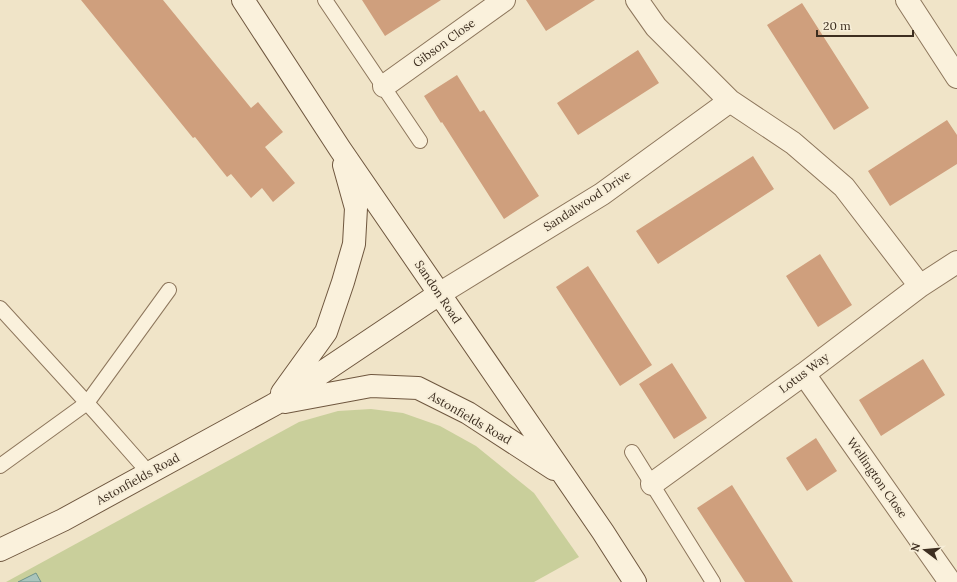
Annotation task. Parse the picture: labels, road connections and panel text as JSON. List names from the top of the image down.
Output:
{
  "streets": {
    "street": [
      "Gibson Close",
      "Sandalwood Drive",
      "Sandon Road",
      "Lotus Way",
      "Astonfields Road",
      "Wellington Close"
    ]
  },
  "crossings": [
    ["Sandalwood Drive", "Sandon Road"],
    ["Sandalwood Drive", "Astonfields Road"],
    ["Sandon Road", "Astonfields Road"],
    ["Lotus Way", "Wellington Close"]
  ],
  "scale_bar": "20 m",
  "north": "left"
}
